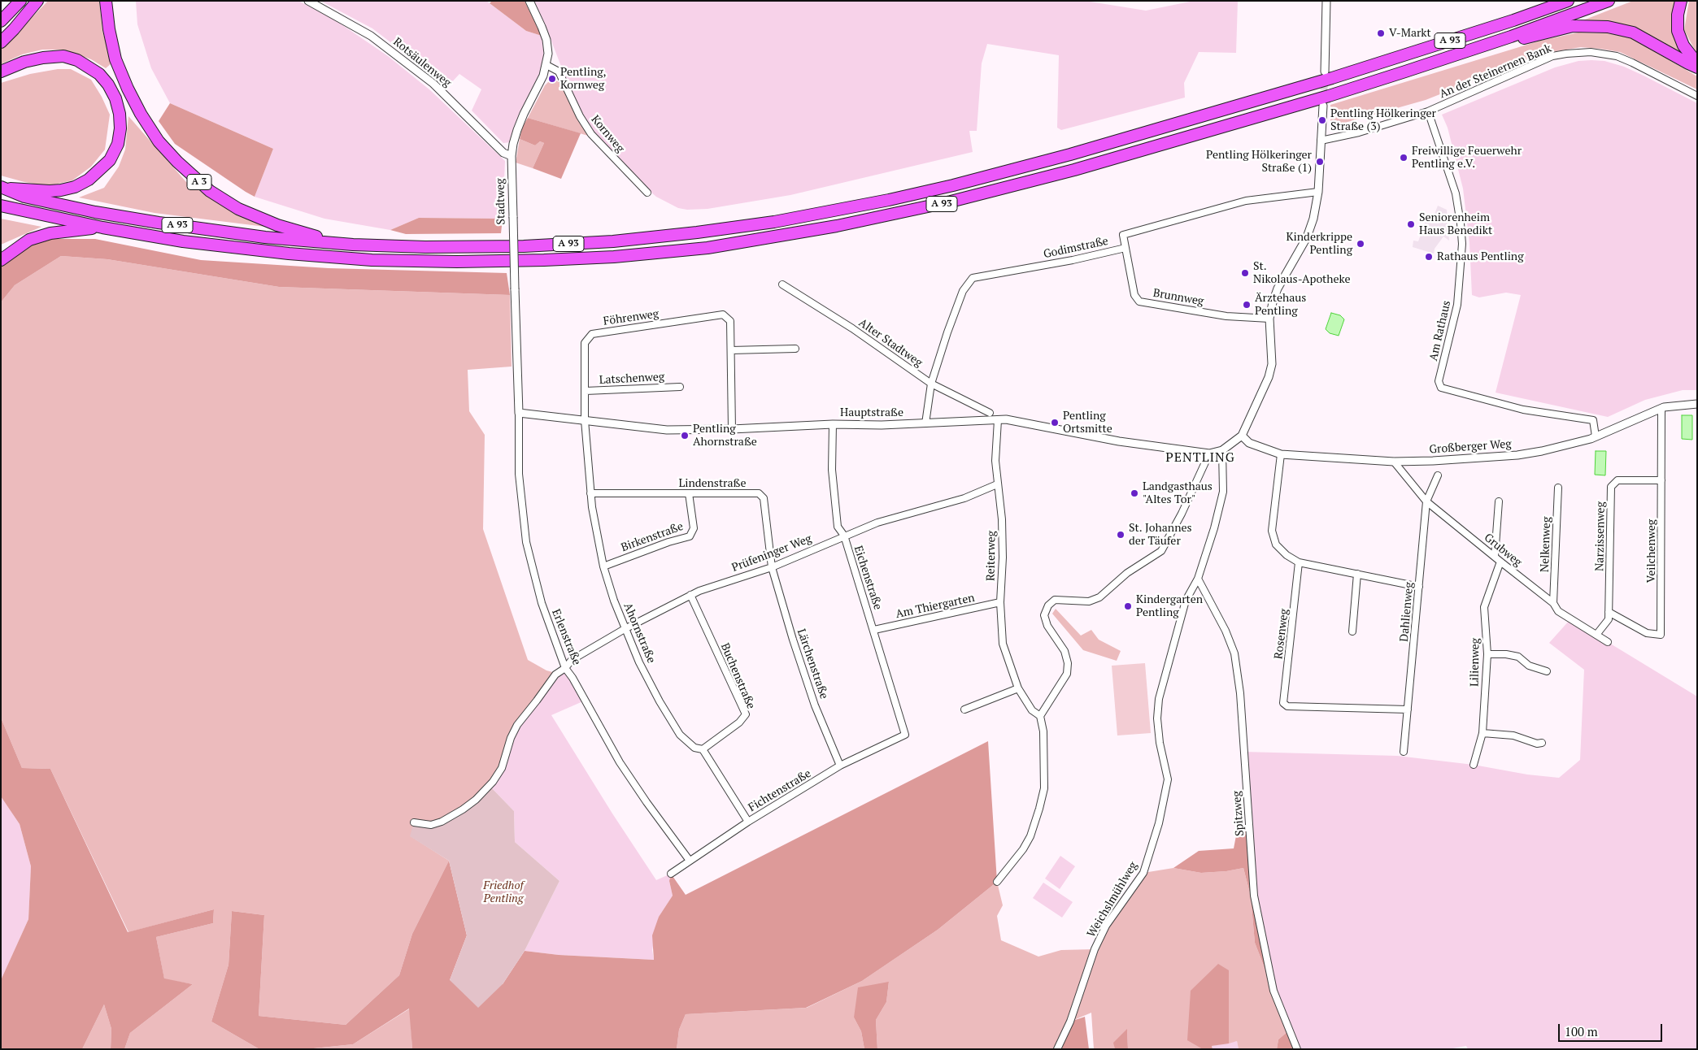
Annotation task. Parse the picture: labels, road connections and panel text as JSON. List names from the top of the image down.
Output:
{
  "streets": {
    "highway": ["A 93", "A 3"],
    "street": [
      "Rotsäulenweg",
      "An der Steinernen Bank",
      "Kornweg",
      "Stadtweg",
      "Godimstraße",
      "Brunnweg",
      "Föhrenweg",
      "Am Rathaus",
      "Alter Stadtweg",
      "Latschenweg",
      "Hauptstraße",
      "Großberger Weg",
      "Lindenstraße",
      "Narzissenweg",
      "Birkenstraße",
      "Nelkenweg",
      "Grubweg",
      "Veilchenweg",
      "Prüfeninger Weg",
      "Reiterweg",
      "Eichenstraße",
      "Am Thiergarten",
      "Dahlienweg",
      "Ahornstraße",
      "Rosenweg",
      "Erlenstraße",
      "Lilienweg",
      "Lärchenstraße",
      "Buchenstraße",
      "Fichtenstraße",
      "Spitzweg",
      "Weichslmühlweg"
    ]
  },
  "crossings": [
    ["A 93", "A 3"],
    ["Rotsäulenweg", "Stadtweg"],
    ["An der Steinernen Bank", "Am Rathaus"],
    ["Kornweg", "Stadtweg"],
    ["Stadtweg", "Hauptstraße"],
    ["Stadtweg", "Erlenstraße"],
    ["Godimstraße", "Brunnweg"],
    ["Godimstraße", "Alter Stadtweg"],
    ["Godimstraße", "Hauptstraße"],
    ["Föhrenweg", "Latschenweg"],
    ["Föhrenweg", "Hauptstraße"],
    ["Föhrenweg", "Ahornstraße"],
    ["Am Rathaus", "Großberger Weg"],
    ["Hauptstraße", "Großberger Weg"],
    ["Hauptstraße", "Reiterweg"],
    ["Hauptstraße", "Eichenstraße"],
    ["Hauptstraße", "Ahornstraße"],
    ["Hauptstraße", "Erlenstraße"],
    ["Hauptstraße", "Weichslmühlweg"],
    ["Großberger Weg", "Grubweg"],
    ["Großberger Weg", "Veilchenweg"],
    ["Lindenstraße", "Birkenstraße"],
    ["Lindenstraße", "Prüfeninger Weg"],
    ["Lindenstraße", "Ahornstraße"],
    ["Lindenstraße", "Lärchenstraße"],
    ["Narzissenweg", "Grubweg"],
    ["Narzissenweg", "Veilchenweg"],
    ["Birkenstraße", "Ahornstraße"],
    ["Nelkenweg", "Grubweg"],
    ["Grubweg", "Dahlienweg"],
    ["Grubweg", "Lilienweg"],
    ["Prüfeninger Weg", "Reiterweg"],
    ["Prüfeninger Weg", "Eichenstraße"],
    ["Prüfeninger Weg", "Ahornstraße"],
    ["Prüfeninger Weg", "Erlenstraße"],
    ["Prüfeninger Weg", "Lärchenstraße"],
    ["Prüfeninger Weg", "Buchenstraße"],
    ["Reiterweg", "Am Thiergarten"],
    ["Eichenstraße", "Am Thiergarten"],
    ["Eichenstraße", "Fichtenstraße"],
    ["Dahlienweg", "Rosenweg"],
    ["Ahornstraße", "Buchenstraße"],
    ["Ahornstraße", "Fichtenstraße"],
    ["Erlenstraße", "Fichtenstraße"],
    ["Lärchenstraße", "Fichtenstraße"],
    ["Spitzweg", "Weichslmühlweg"]
  ],
  "districts": ["PENTLING"],
  "parks": ["Friedhof Pentling"],
  "places": [
    "V-Markt",
    "Pentling, Kornweg",
    "Pentling Hölkeringer Straße (3)",
    "Freiwillige Feuerwehr Pentling e.V.",
    "Pentling Hölkeringer Straße (1)",
    "Seniorenheim Haus Benedikt",
    "Kinderkrippe Pentling",
    "Rathaus Pentling",
    "St. Nikolaus-Apotheke",
    "Ärztehaus Pentling",
    "Pentling Ortsmitte",
    "Pentling Ahornstraße",
    "Landgasthaus \"Altes Tor\"",
    "St. Johannes der Täufer",
    "Kindergarten Pentling"
  ],
  "scale_bar": "100 m"
}
